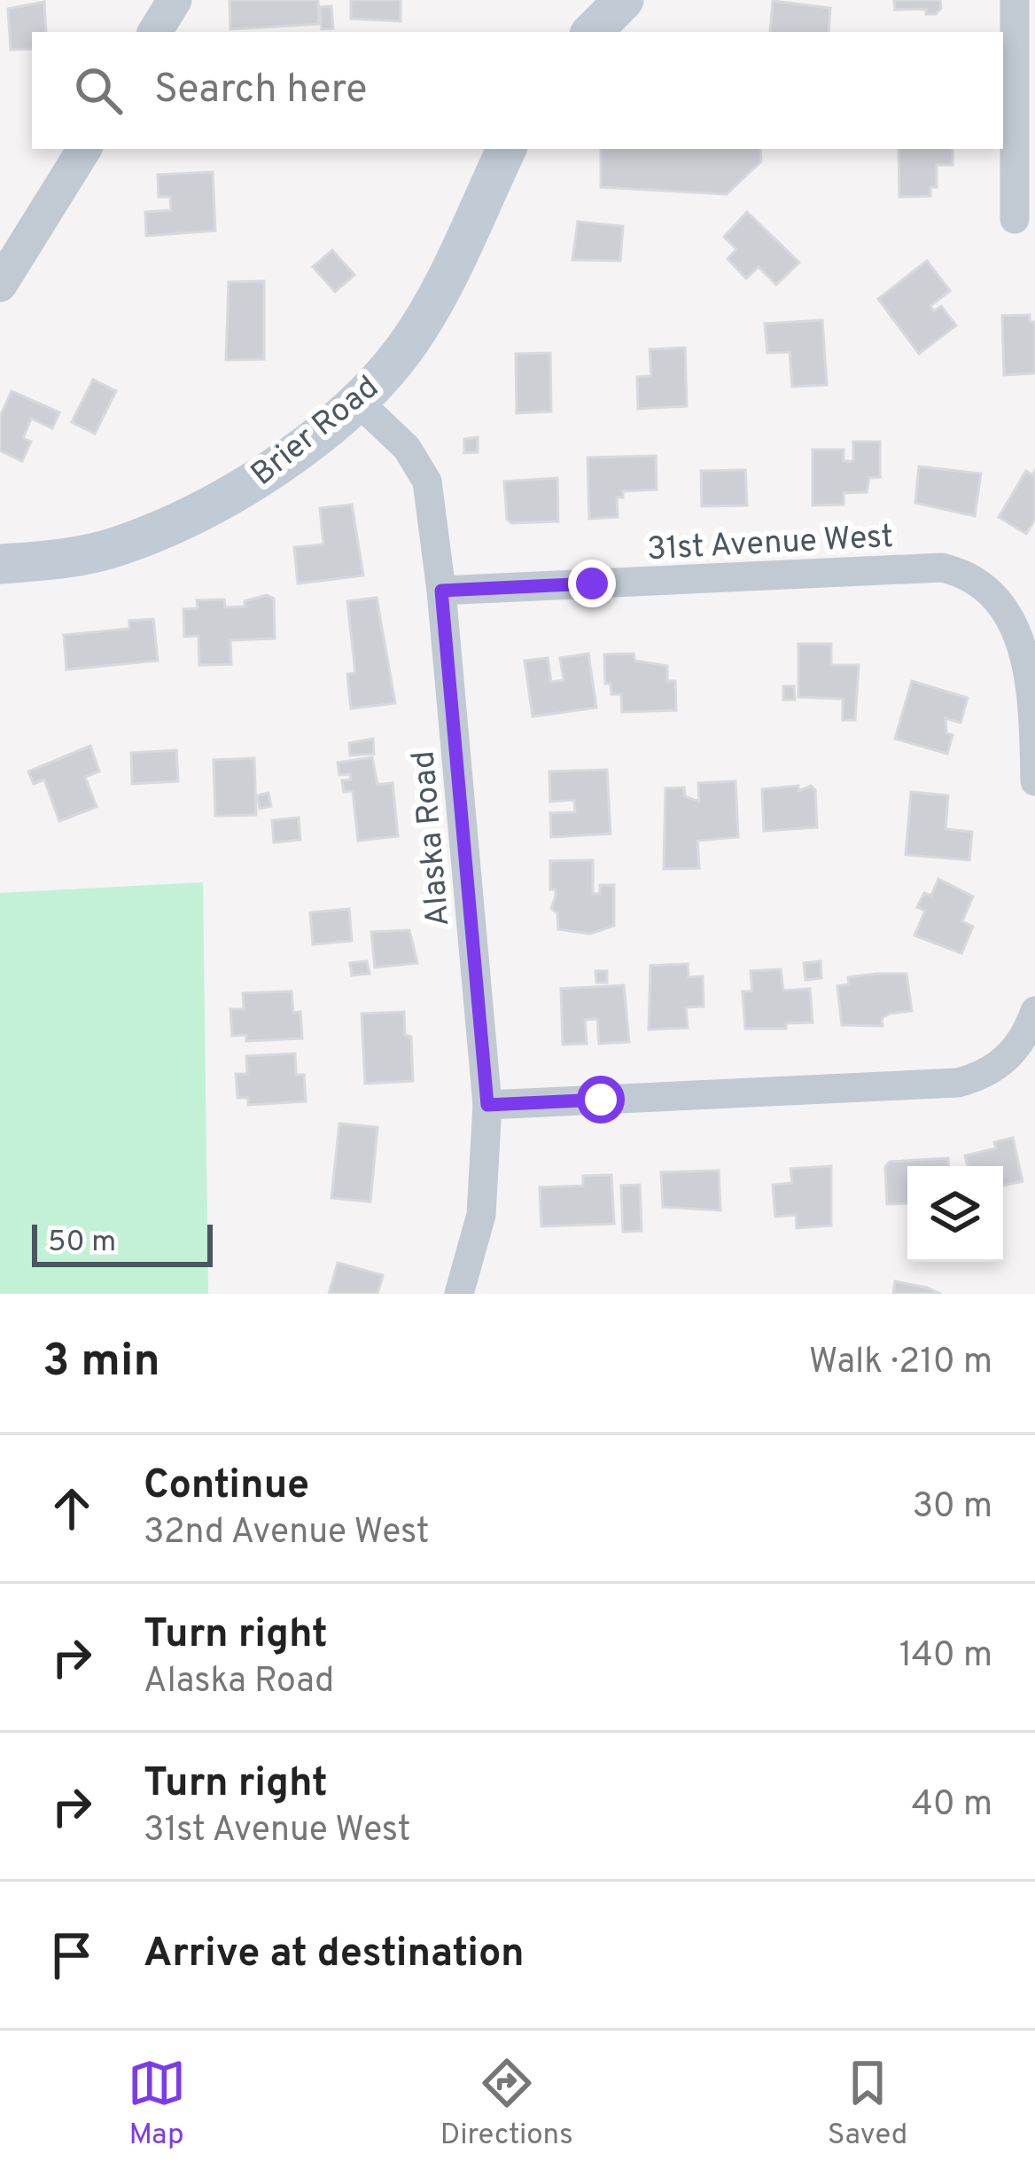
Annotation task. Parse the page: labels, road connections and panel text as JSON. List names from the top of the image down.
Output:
{
  "streets": {
    "main road": ["Brier Road"],
    "street": ["31st Avenue West", "Alaska Road"]
  },
  "crossings": [
    ["Brier Road", "Alaska Road"],
    ["31st Avenue West", "Alaska Road"]
  ],
  "scale_bar": "50 m",
  "page": {
    "search": "Search here",
    "scale": "50 m",
    "heading": ["3 min", "Walk · 210 m"],
    "list": [
      ["Continue", "32nd Avenue West", "30 m"],
      ["Turn right", "Alaska Road", "140 m"],
      ["Turn right", "31st Avenue West", "40 m"],
      "Arrive at destination"
    ],
    "nav": ["Map", "Directions", "Saved"]
  }
}
